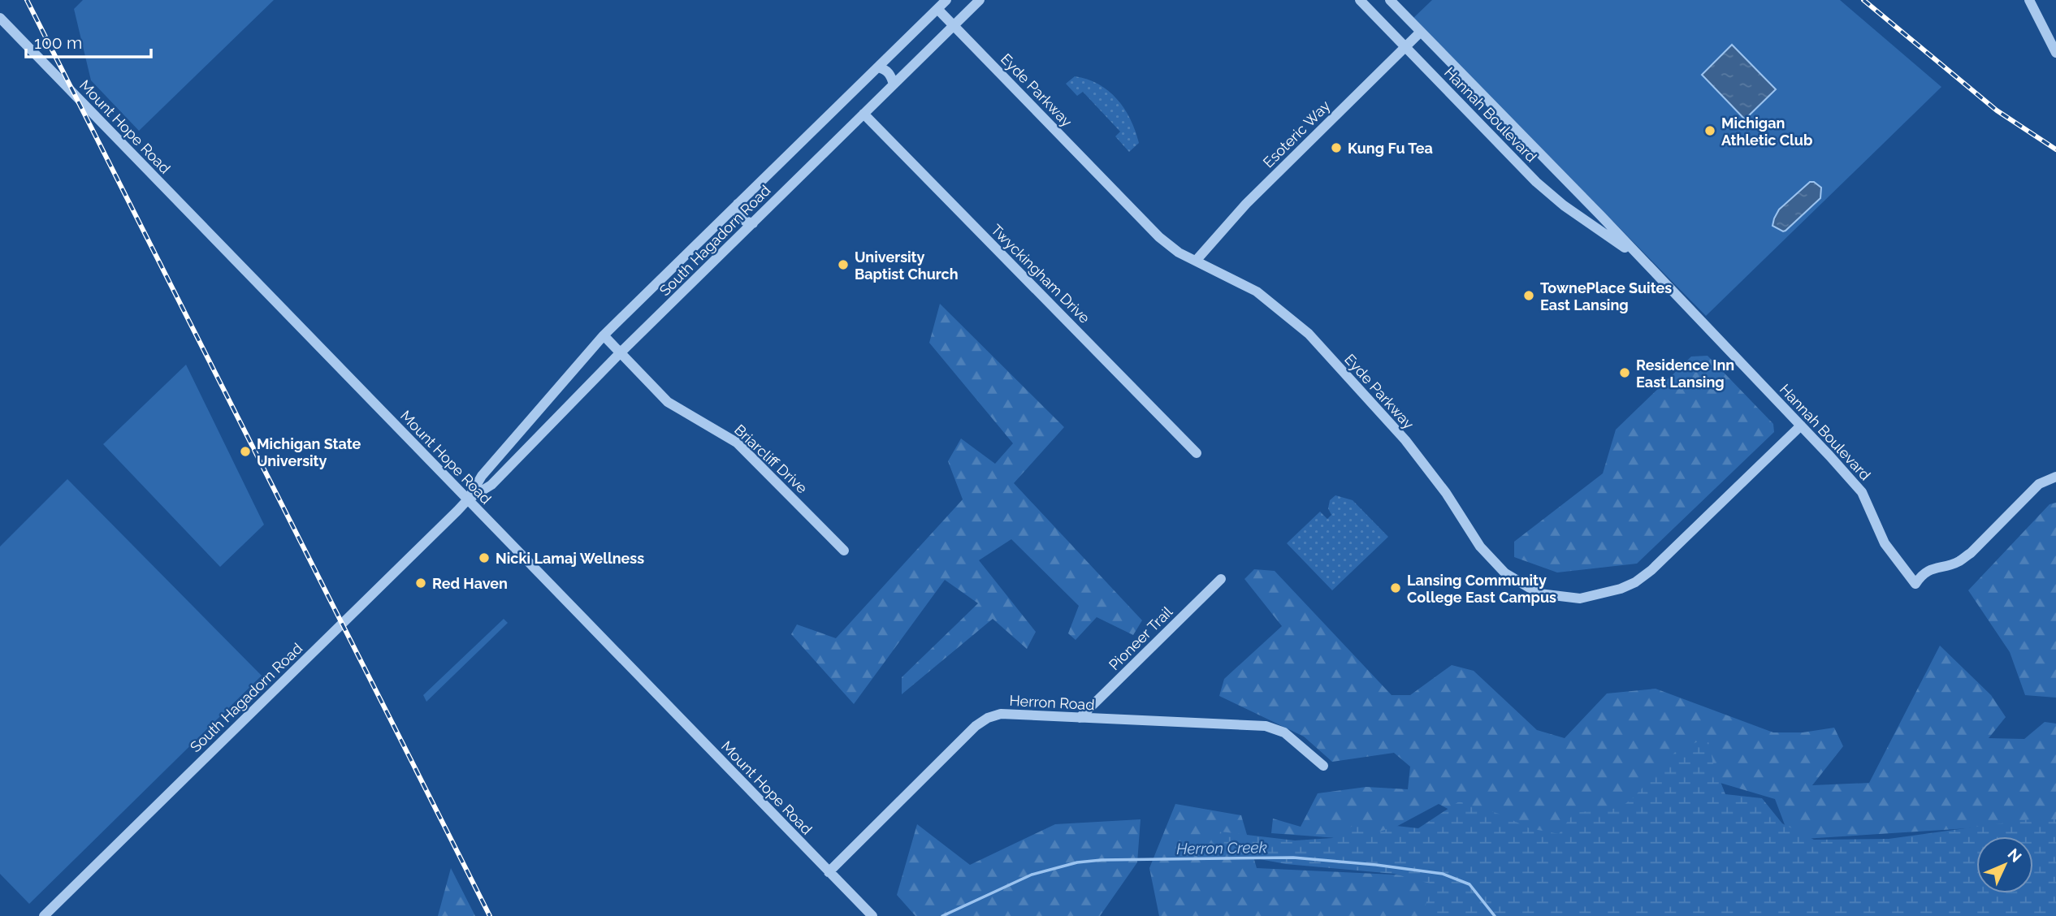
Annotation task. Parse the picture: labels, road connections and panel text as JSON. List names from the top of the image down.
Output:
{
  "streets": {
    "street": [
      "Eyde Parkway",
      "Hannah Boulevard",
      "Mount Hope Road",
      "Esoteric Way",
      "South Hagadorn Road",
      "Twyckingham Drive",
      "Briarcliff Drive",
      "Pioneer Trail",
      "Herron Road"
    ]
  },
  "crossings": [
    ["Eyde Parkway", "Hannah Boulevard"],
    ["Eyde Parkway", "Esoteric Way"],
    ["Eyde Parkway", "South Hagadorn Road"],
    ["Hannah Boulevard", "Esoteric Way"],
    ["Mount Hope Road", "South Hagadorn Road"],
    ["Mount Hope Road", "Herron Road"],
    ["South Hagadorn Road", "Twyckingham Drive"],
    ["South Hagadorn Road", "Briarcliff Drive"],
    ["Pioneer Trail", "Herron Road"]
  ],
  "water": ["Herron Creek"],
  "places": [
    "Michigan Athletic Club",
    "Kung Fu Tea",
    "University Baptist Church",
    "TownePlace Suites East Lansing",
    "Residence Inn East Lansing",
    "Michigan State University",
    "Nicki Lamaj Wellness",
    "Red Haven",
    "Lansing Community College East Campus"
  ],
  "scale_bar": "100 m",
  "north": "top right"
}
